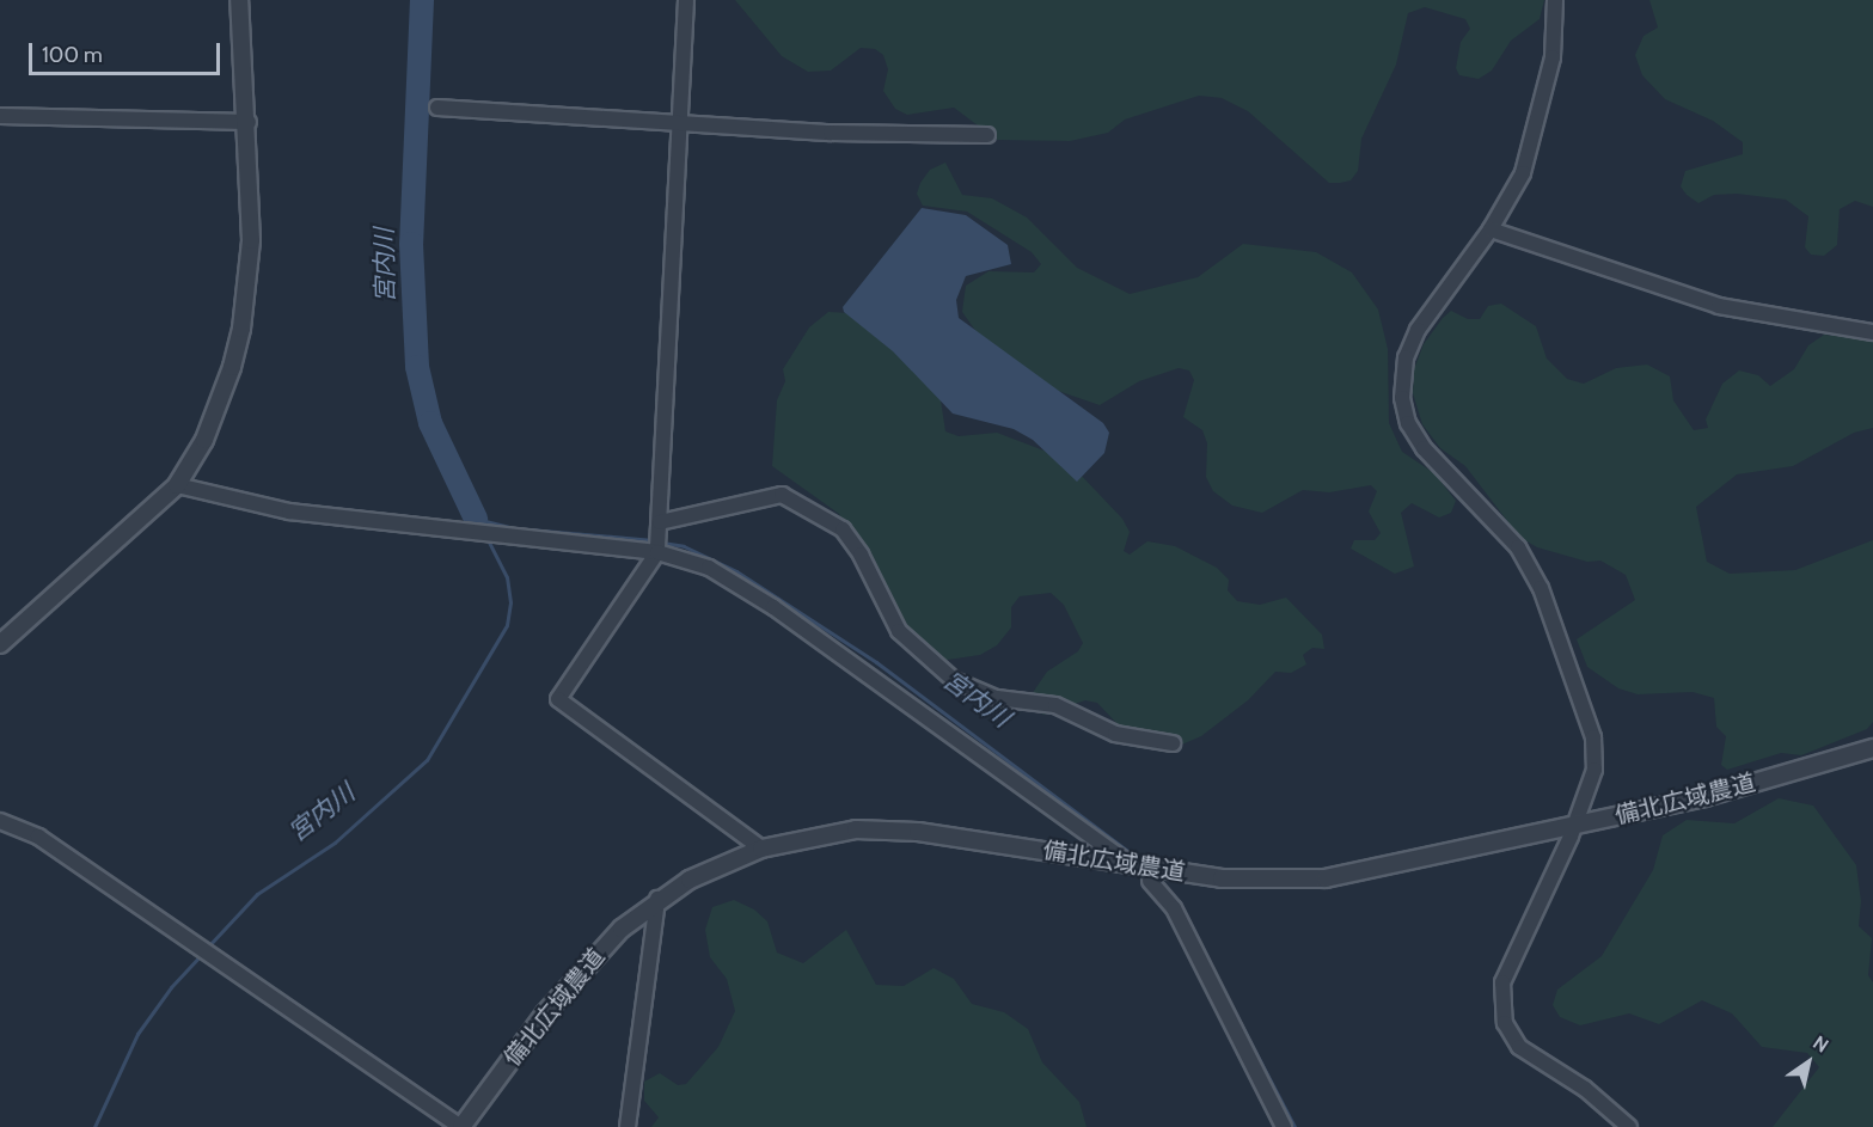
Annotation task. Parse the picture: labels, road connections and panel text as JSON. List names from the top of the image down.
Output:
{
  "streets": {
    "street": ["備北広域農道"]
  },
  "water": ["宮内川"],
  "scale_bar": "100 m",
  "north": "top right"
}
